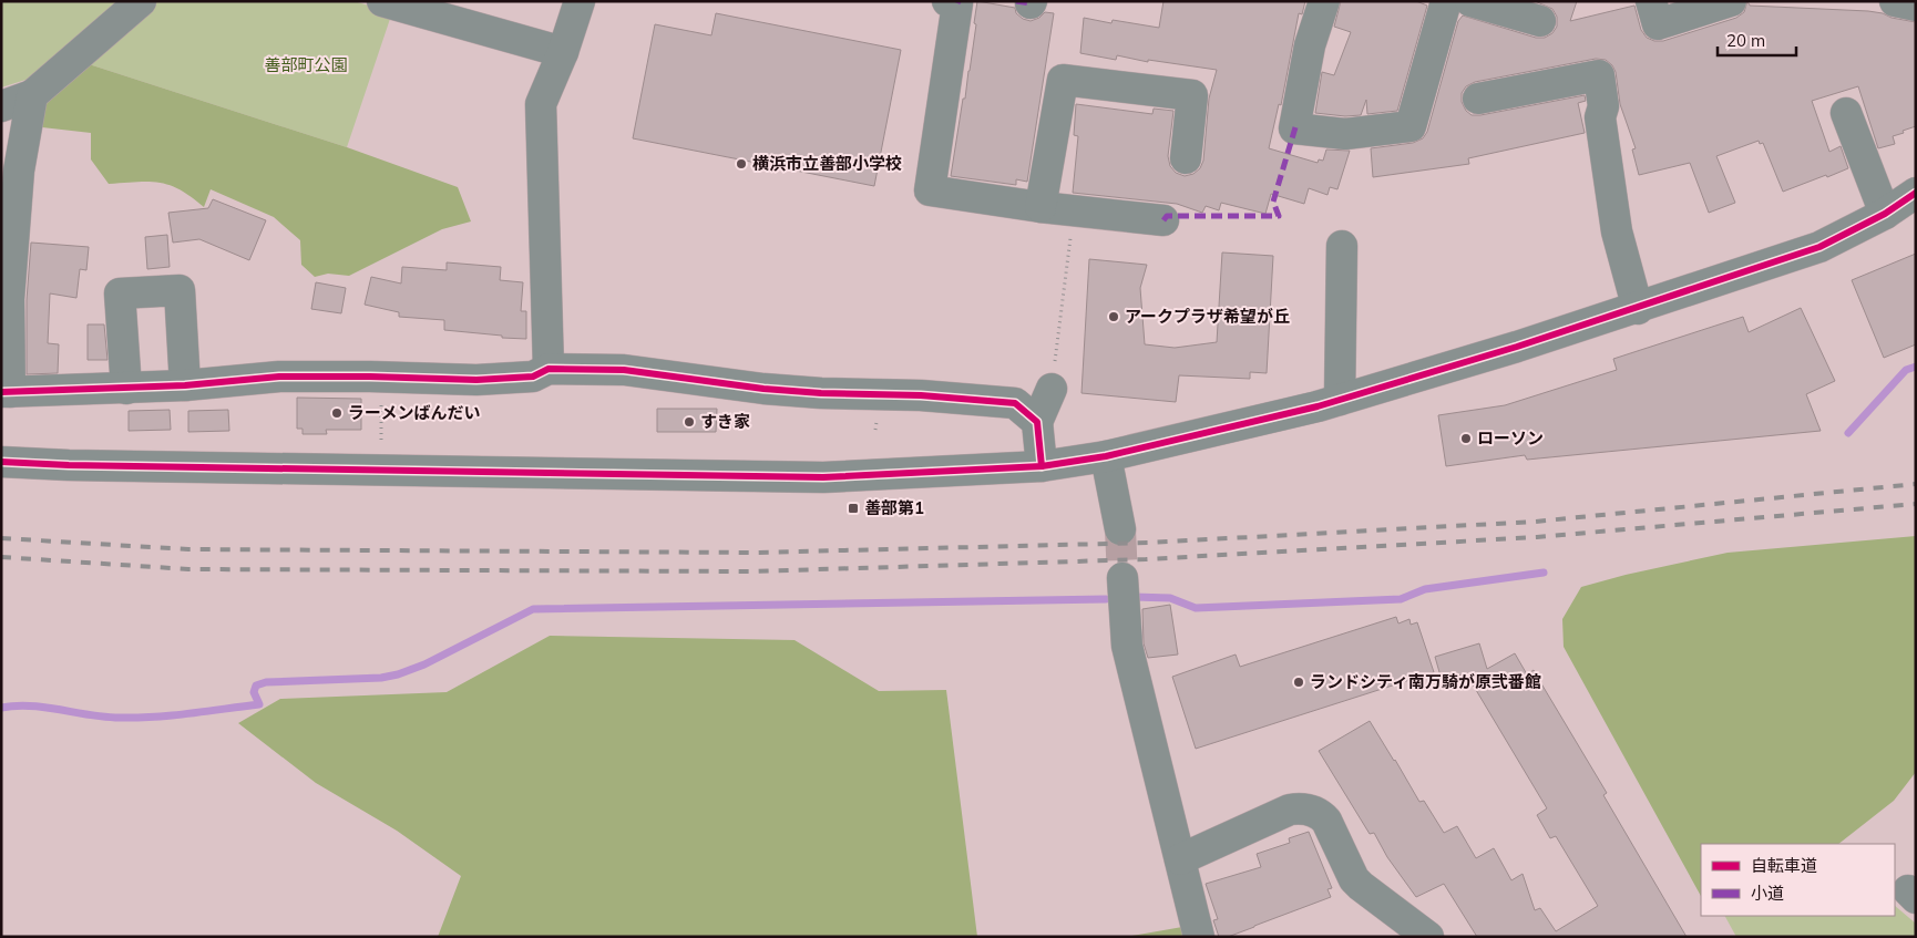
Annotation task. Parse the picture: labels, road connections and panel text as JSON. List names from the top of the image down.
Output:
{
  "parks": ["善部町公園"],
  "places": {
    "other": [
      "横浜市立善部小学校",
      "アークプラザ希望が丘",
      "ラーメンばんだい",
      "すき家",
      "ローソン",
      "ランドシティ南万騎が原弐番館"
    ],
    "transit": ["善部第1"]
  },
  "legend": ["自転車道", "小道"],
  "scale_bar": "20 m"
}
